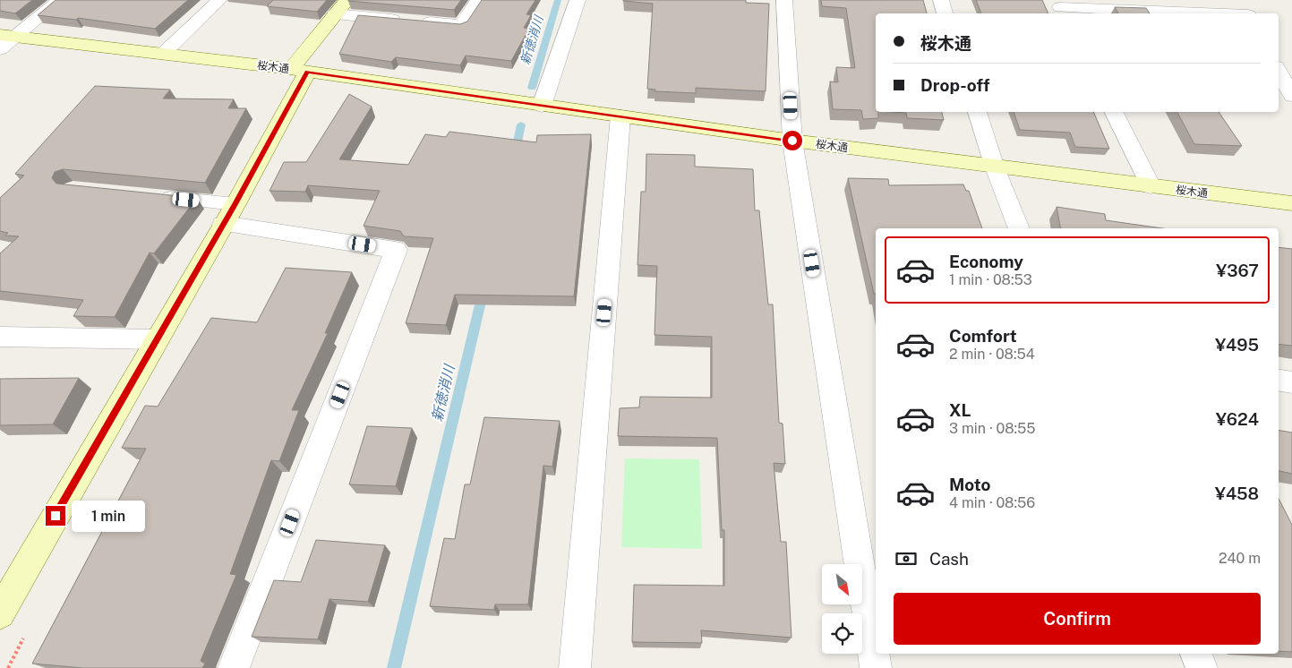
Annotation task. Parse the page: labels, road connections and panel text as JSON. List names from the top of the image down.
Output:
{
  "streets": {
    "street": ["桜木通"]
  },
  "water": ["新徳消川"],
  "north": "bottom right",
  "page": {
    "banner": ["桜木通", "Drop-off"],
    "list": [
      {
        "name": "Economy",
        "note": "1 min · 08:53",
        "value": "¥367"
      },
      {
        "name": "Comfort",
        "note": "2 min · 08:54",
        "value": "¥495"
      },
      {
        "name": "XL",
        "note": "3 min · 08:55",
        "value": "¥624"
      },
      {
        "name": "Moto",
        "note": "4 min · 08:56",
        "value": "¥458"
      }
    ],
    "bubble": "1 min",
    "pay": ["Cash", "240 m"],
    "buttons": "Confirm"
  }
}
